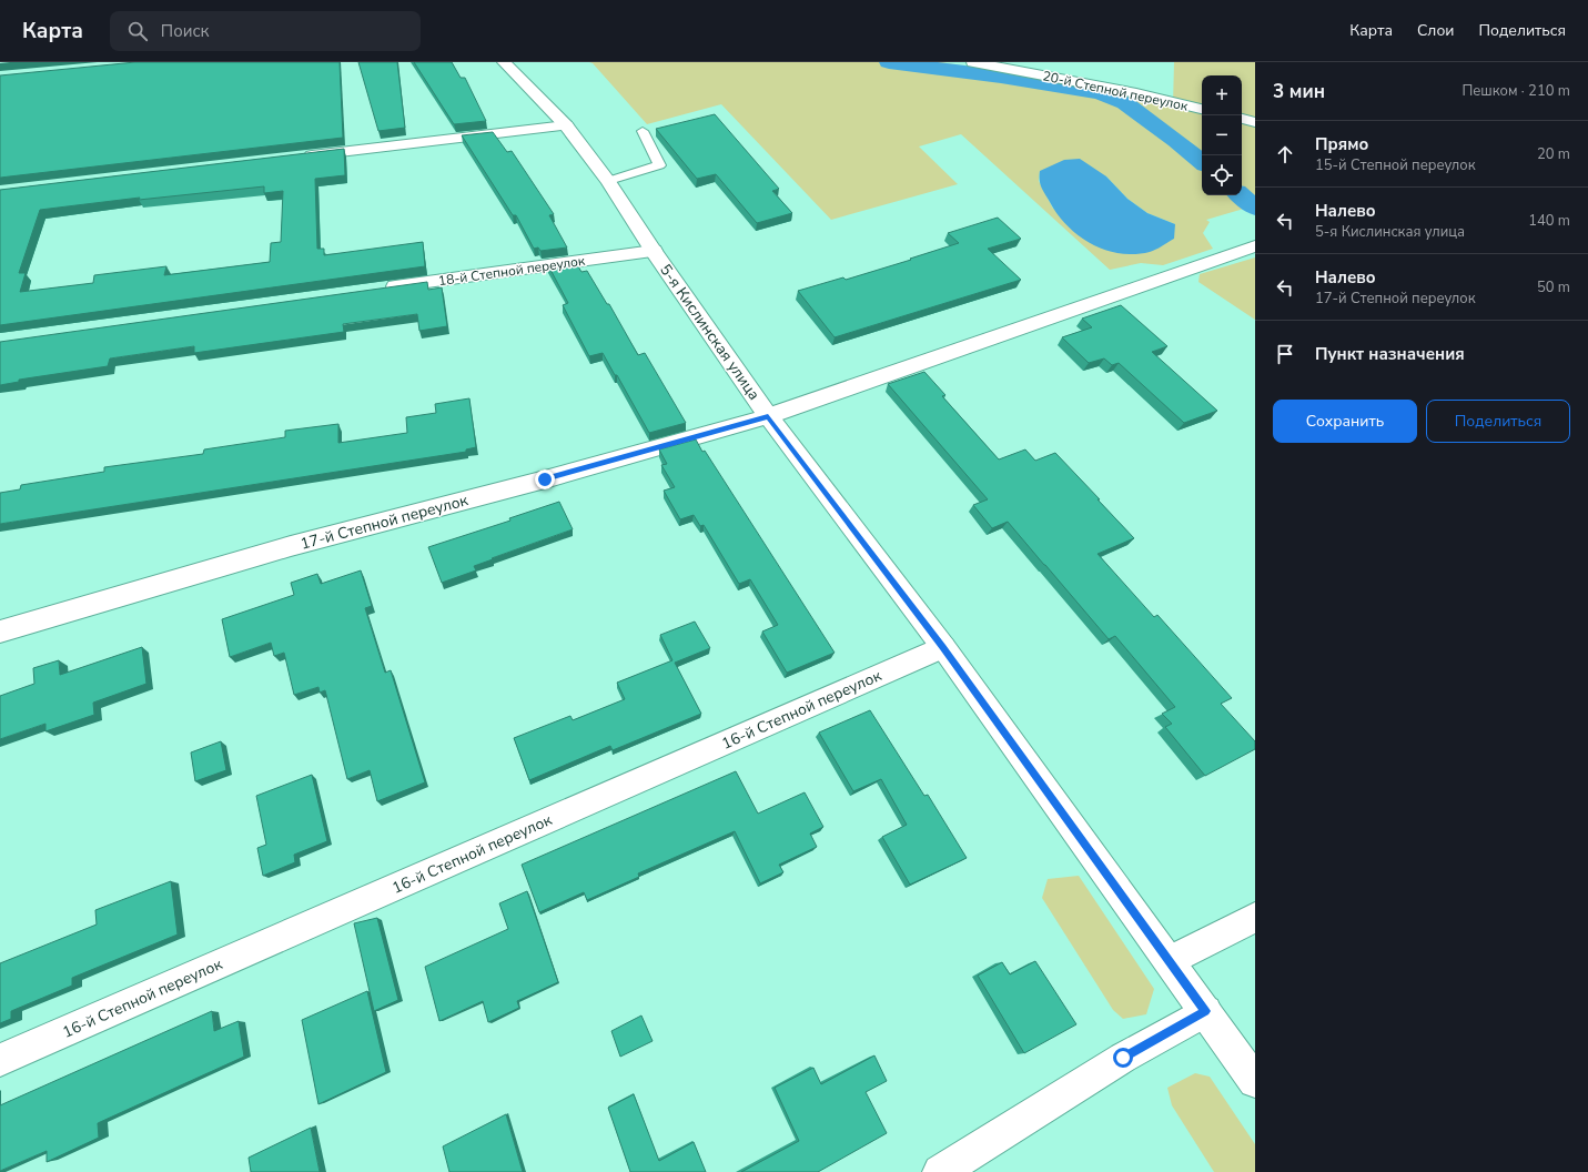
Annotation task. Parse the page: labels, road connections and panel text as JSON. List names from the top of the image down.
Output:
{
  "streets": {
    "street": [
      "20-й Степной переулок",
      "18-й Степной переулок",
      "5-я Кислинская улица",
      "17-й Степной переулок",
      "16-й Степной переулок"
    ]
  },
  "crossings": [
    ["18-й Степной переулок", "5-я Кислинская улица"],
    ["5-я Кислинская улица", "17-й Степной переулок"],
    ["5-я Кислинская улица", "16-й Степной переулок"]
  ],
  "page": {
    "header": "Карта",
    "search": "Поиск",
    "nav": ["Карта", "Слои", "Поделиться"],
    "heading": ["3 мин", "Пешком · 210 m"],
    "map_buttons": ["+", "−"],
    "list": [
      ["Прямо", "15-й Степной переулок", "20 m"],
      ["Налево", "5-я Кислинская улица", "140 m"],
      ["Налево", "17-й Степной переулок", "50 m"],
      "Пункт назначения"
    ],
    "buttons": ["Сохранить", "Поделиться"]
  }
}
